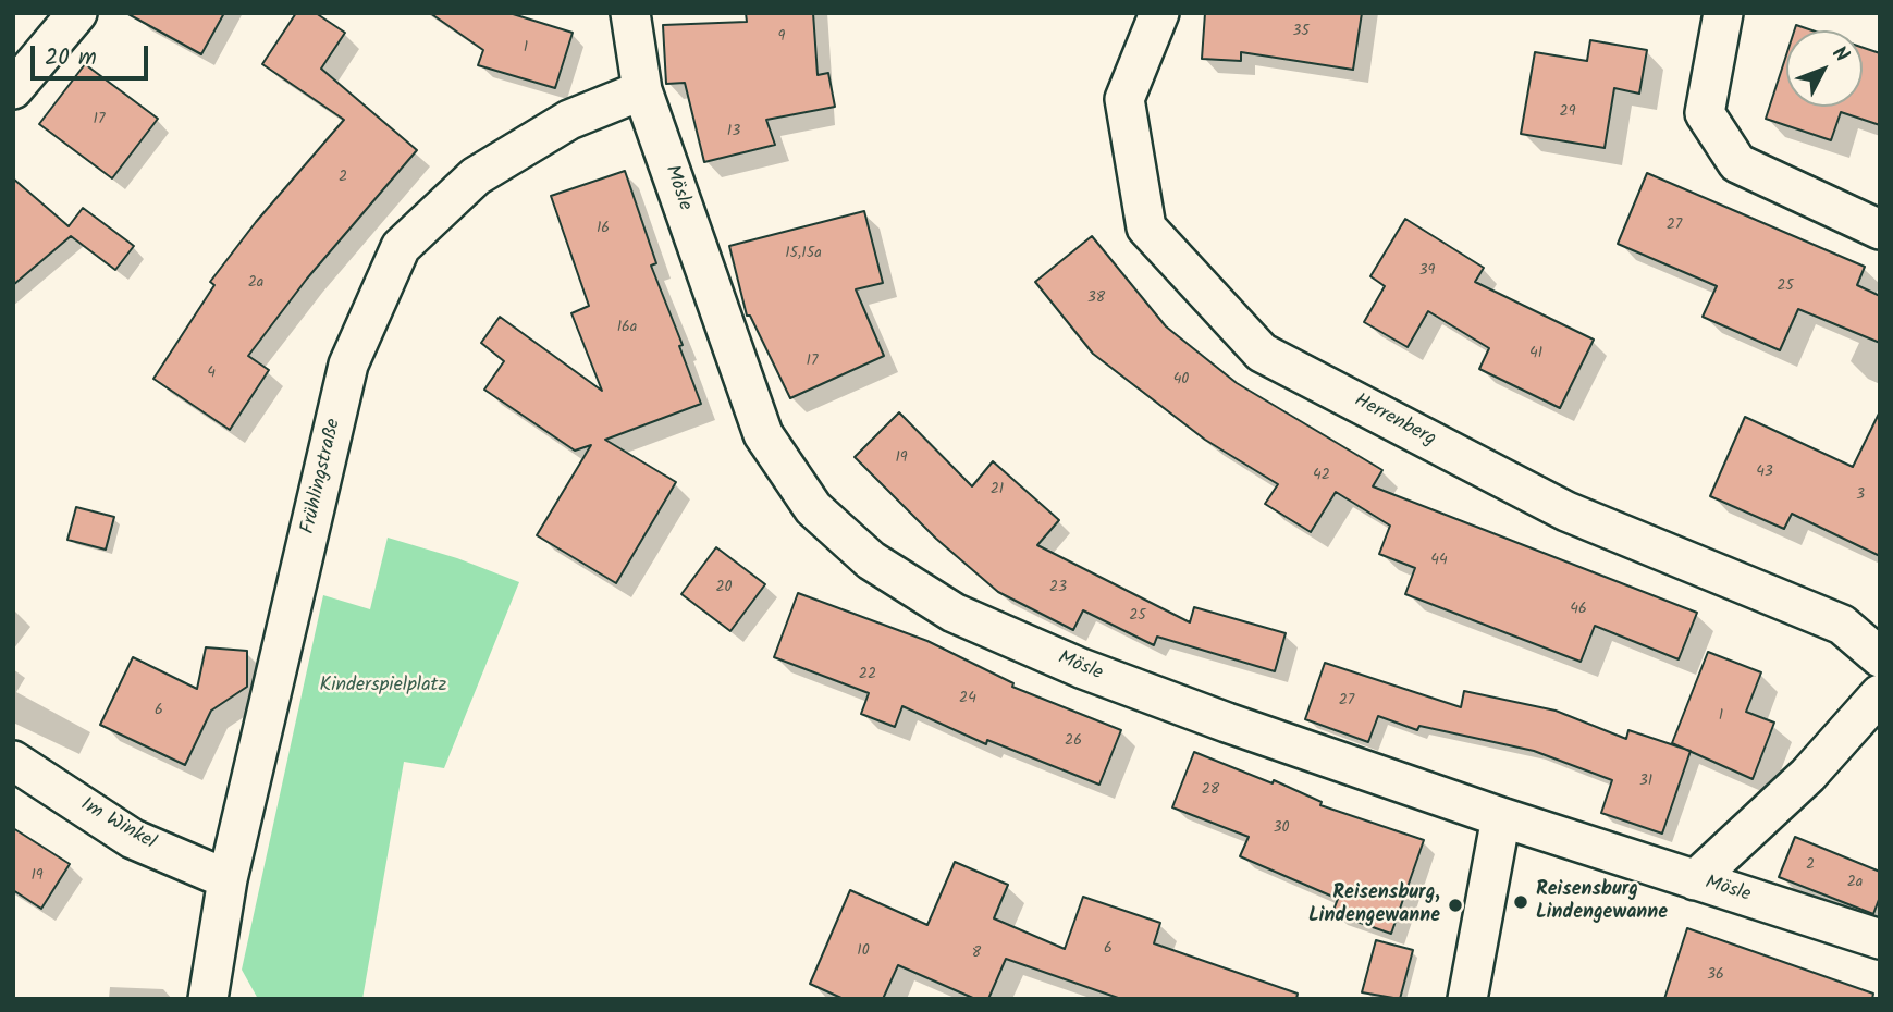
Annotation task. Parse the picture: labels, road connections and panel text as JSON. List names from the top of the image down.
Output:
{
  "streets": {
    "street": [
      "Mösle",
      "Herrenberg",
      "Frühlingstraße",
      "Im Winkel"
    ]
  },
  "crossings": [
    ["Mösle", "Frühlingstraße"],
    ["Frühlingstraße", "Im Winkel"]
  ],
  "parks": ["Kinderspielplatz"],
  "places": ["Reisensburg Lindengewanne", "Reisensburg, Lindengewanne"],
  "house_numbers": [
    "35",
    "9",
    "1",
    "29",
    "17",
    "13",
    "2",
    "27",
    "16",
    "15,15a",
    "39",
    "2a",
    "25",
    "38",
    "16a",
    "41",
    "17",
    "4",
    "40",
    "19",
    "43",
    "42",
    "21",
    "3",
    "44",
    "20",
    "23",
    "46",
    "25",
    "22",
    "24",
    "27",
    "6",
    "1",
    "26",
    "31",
    "28",
    "30",
    "2",
    "19",
    "2a",
    "6",
    "10",
    "8",
    "36"
  ],
  "scale_bar": "20 m",
  "north": "top right"
}
